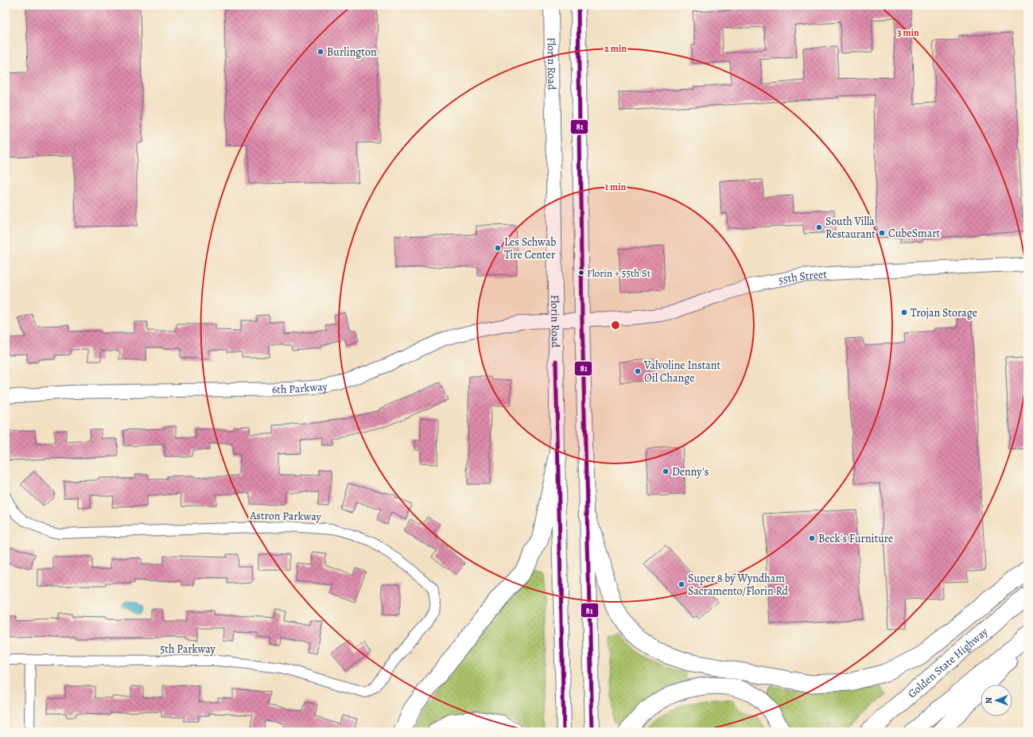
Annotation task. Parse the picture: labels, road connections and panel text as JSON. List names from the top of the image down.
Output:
{
  "streets": {
    "highway": ["Golden State Highway"],
    "main road": ["Florin Road"],
    "street": [
      "55th Street",
      "6th Parkway",
      "Astron Parkway",
      "5th Parkway"
    ]
  },
  "crossings": [
    ["Florin Road", "6th Parkway"],
    ["55th Street", "6th Parkway"],
    ["Astron Parkway", "5th Parkway"]
  ],
  "places": [
    "Burlington",
    "South Villa Restaurant",
    "CubeSmart",
    "Les Schwab Tire Center",
    "Florin + 55th St",
    "Trojan Storage",
    "Valvoline Instant Oil Change",
    "Denny's",
    "Beck's Furniture",
    "Super 8 by Wyndham Sacramento/Florin Rd"
  ],
  "lines": ["transit line 81"],
  "north": "left",
  "rings": ["3 min", "2 min", "1 min"]
}
